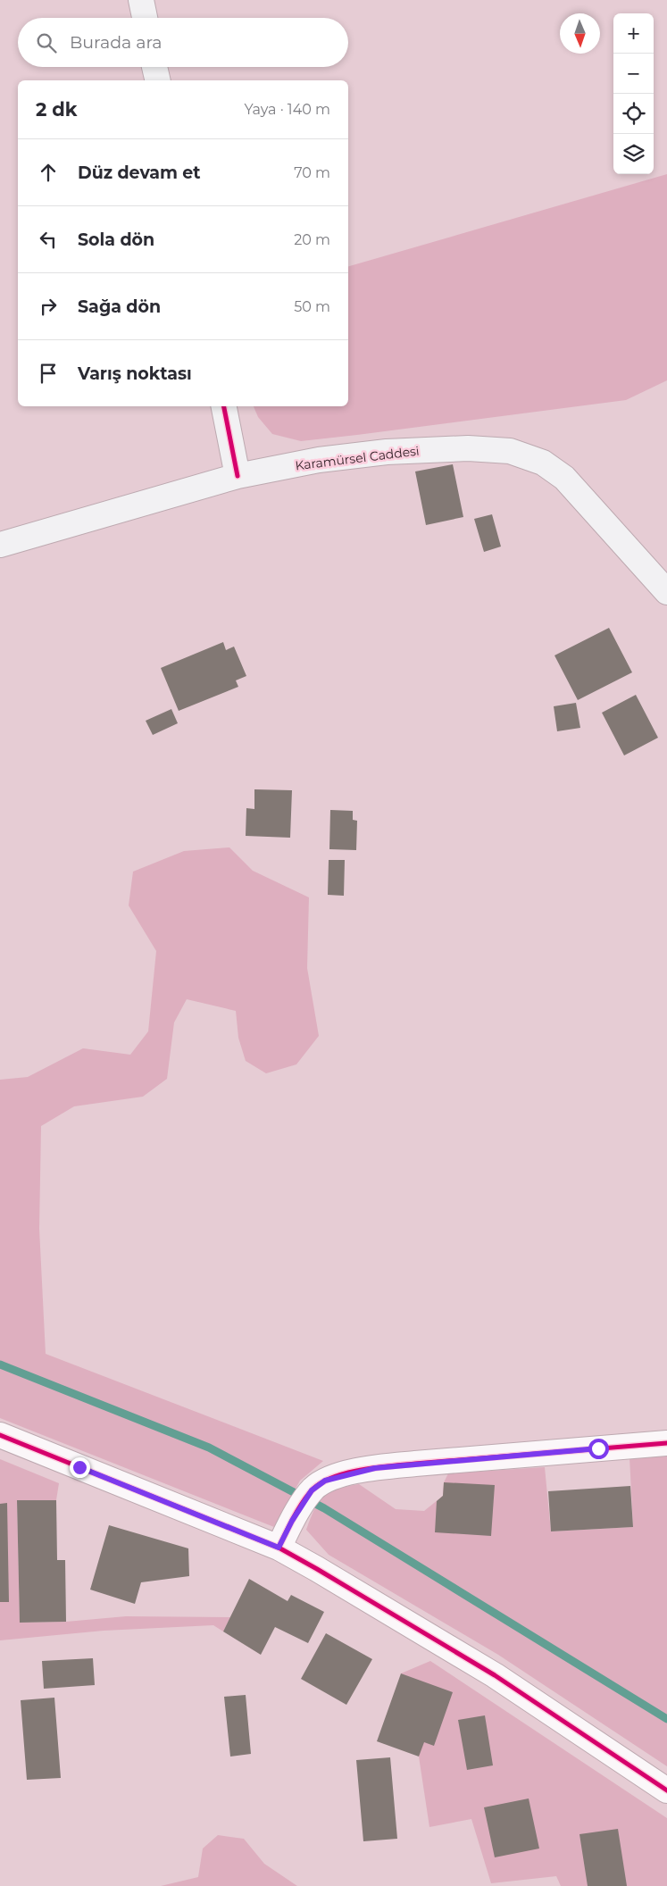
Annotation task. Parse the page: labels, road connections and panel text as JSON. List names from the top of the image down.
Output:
{
  "streets": {
    "main road": ["Karamürsel Caddesi"]
  },
  "north": "bottom",
  "page": {
    "map_buttons": ["+", "−"],
    "search": "Burada ara",
    "heading": ["2 dk", "Yaya · 140 m"],
    "list": [
      ["Düz devam et", "70 m"],
      ["Sola dön", "20 m"],
      ["Sağa dön", "50 m"],
      "Varış noktası"
    ]
  }
}
